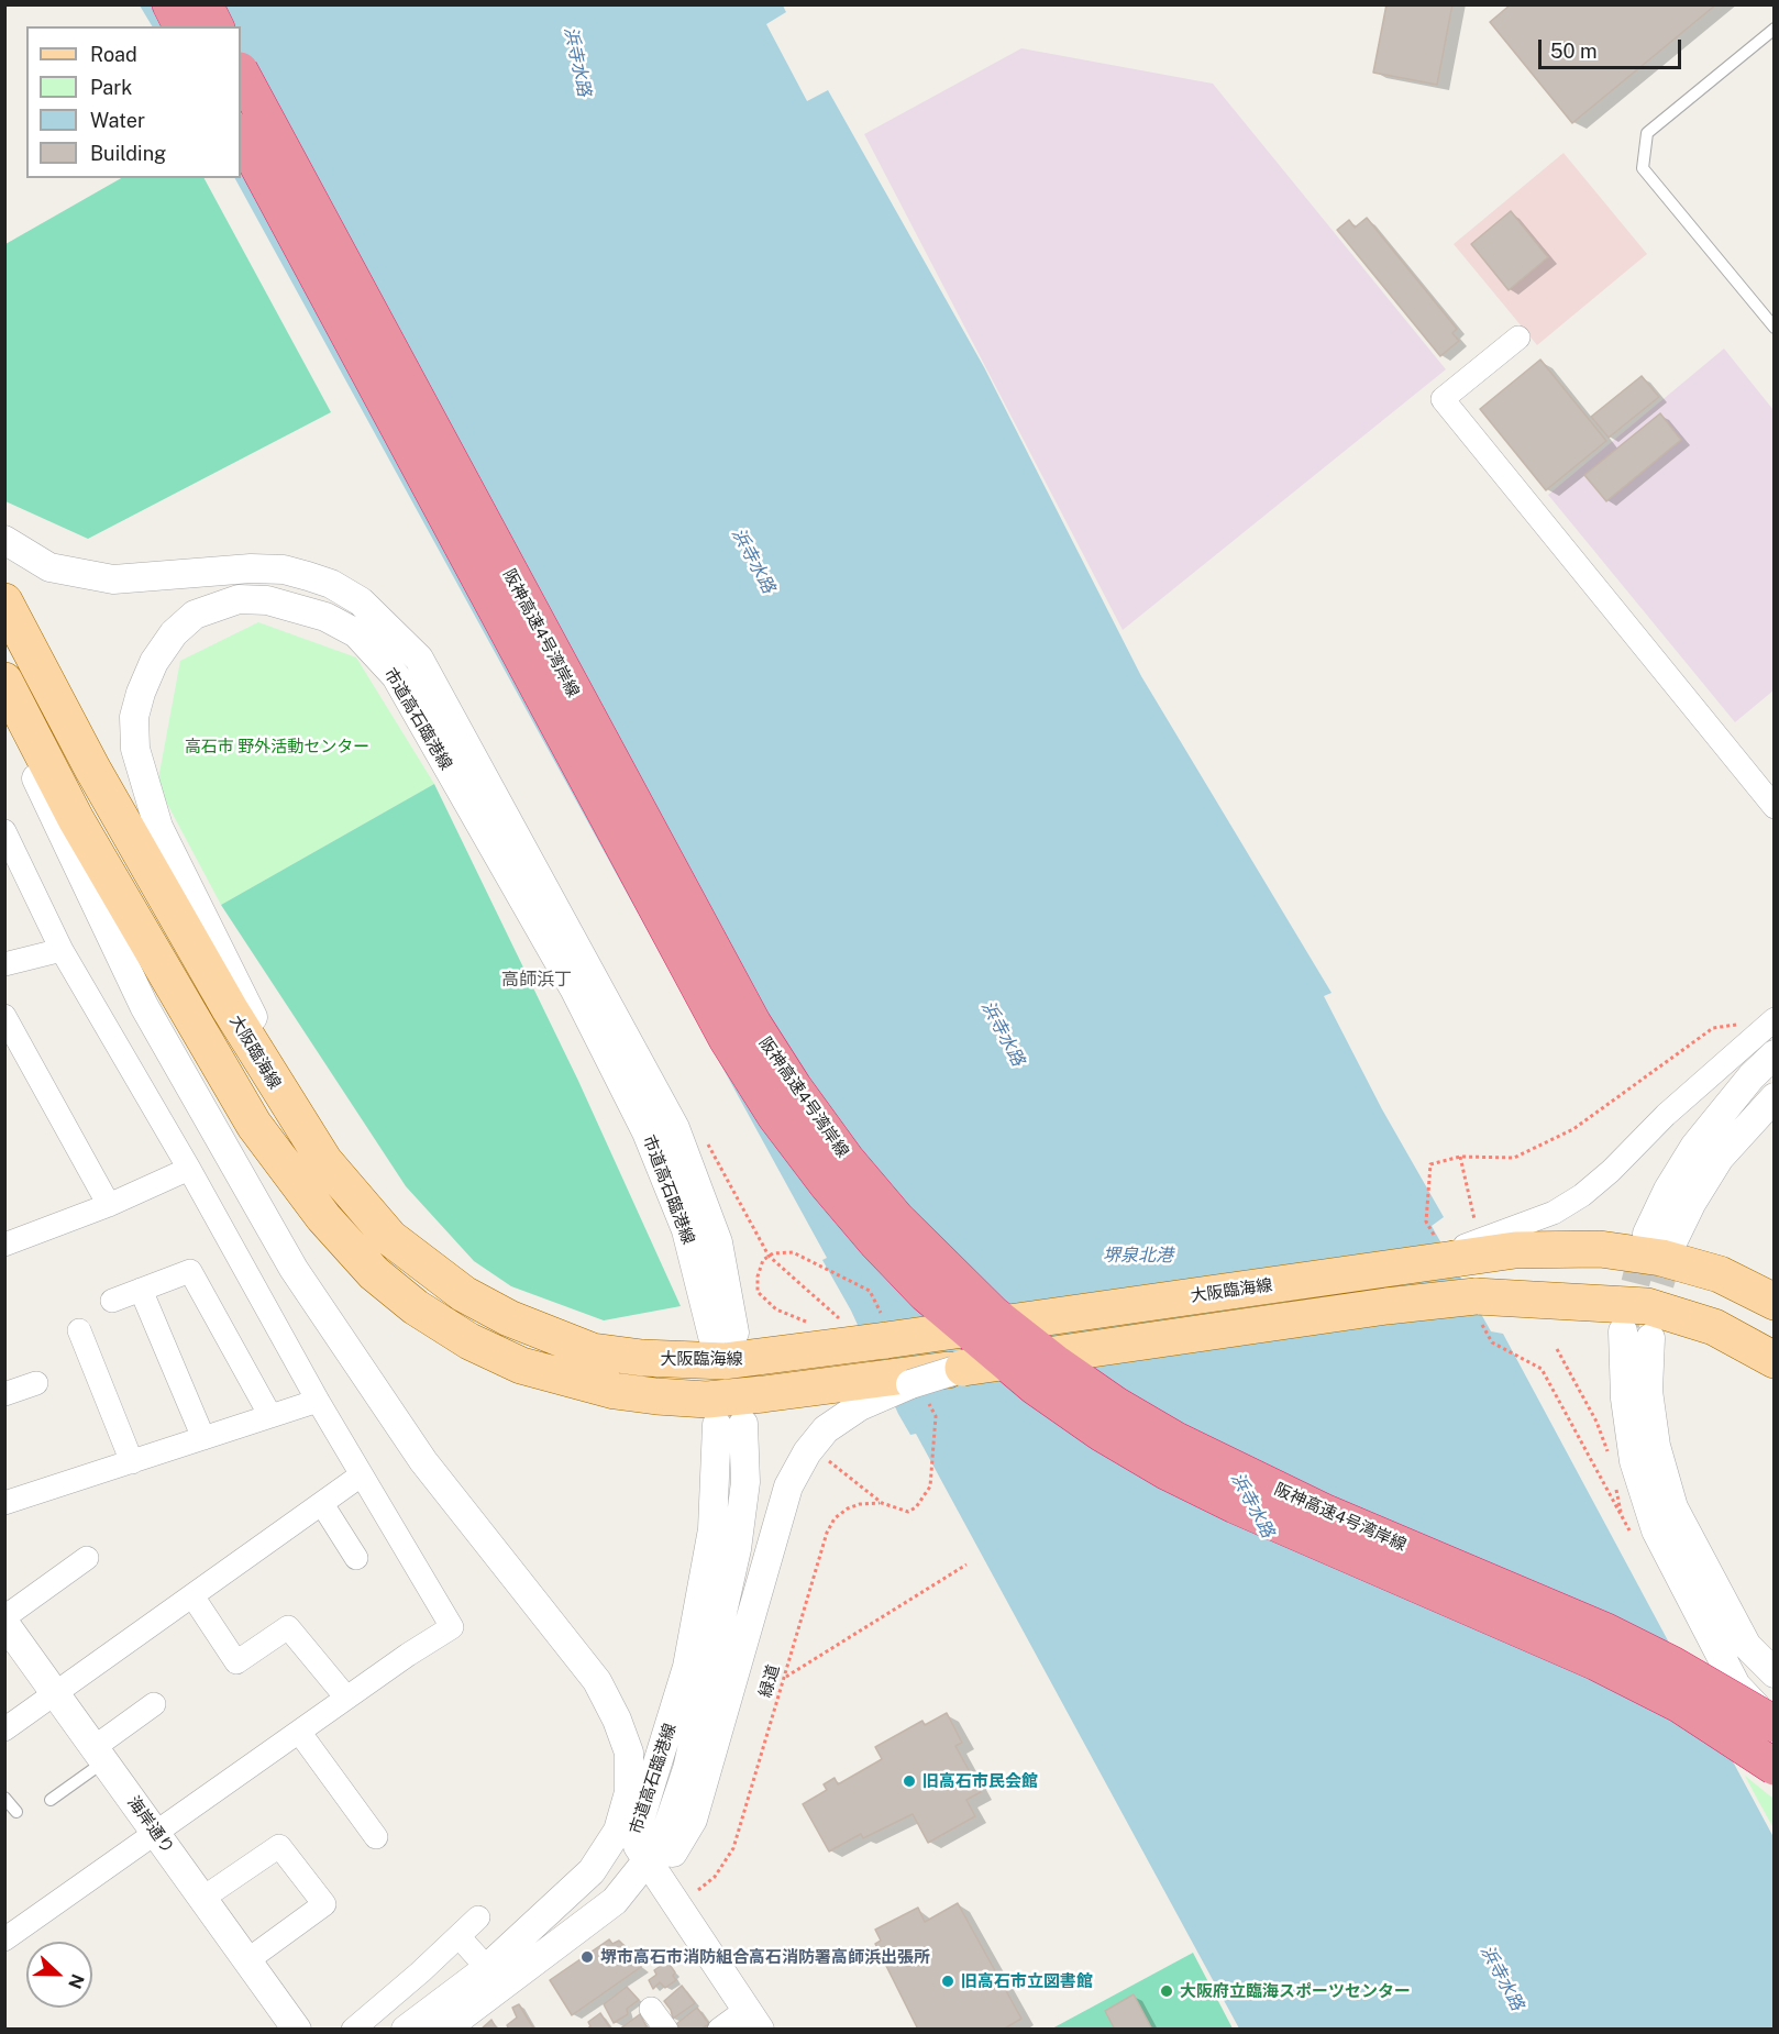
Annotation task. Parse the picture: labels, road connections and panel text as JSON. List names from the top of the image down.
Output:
{
  "streets": {
    "highway": ["阪神高速4号湾岸線"],
    "main road": ["大阪臨海線"],
    "street": ["市道高石臨港線", "海岸通り"],
    "path": ["緑道"]
  },
  "crossings": [
    ["市道高石臨港線", "大阪臨海線"]
  ],
  "districts": ["高師浜丁"],
  "water": ["浜寺水路", "堺泉北港"],
  "parks": ["高石市 野外活動センター"],
  "places": [
    "旧高石市民会館",
    "堺市高石市消防組合高石消防署高師浜出張所",
    "旧高石市立図書館",
    "大阪府立臨海スポーツセンター"
  ],
  "legend": [
    "Road",
    "Park",
    "Water",
    "Building"
  ],
  "scale_bar": "50 m",
  "north": "right"
}
